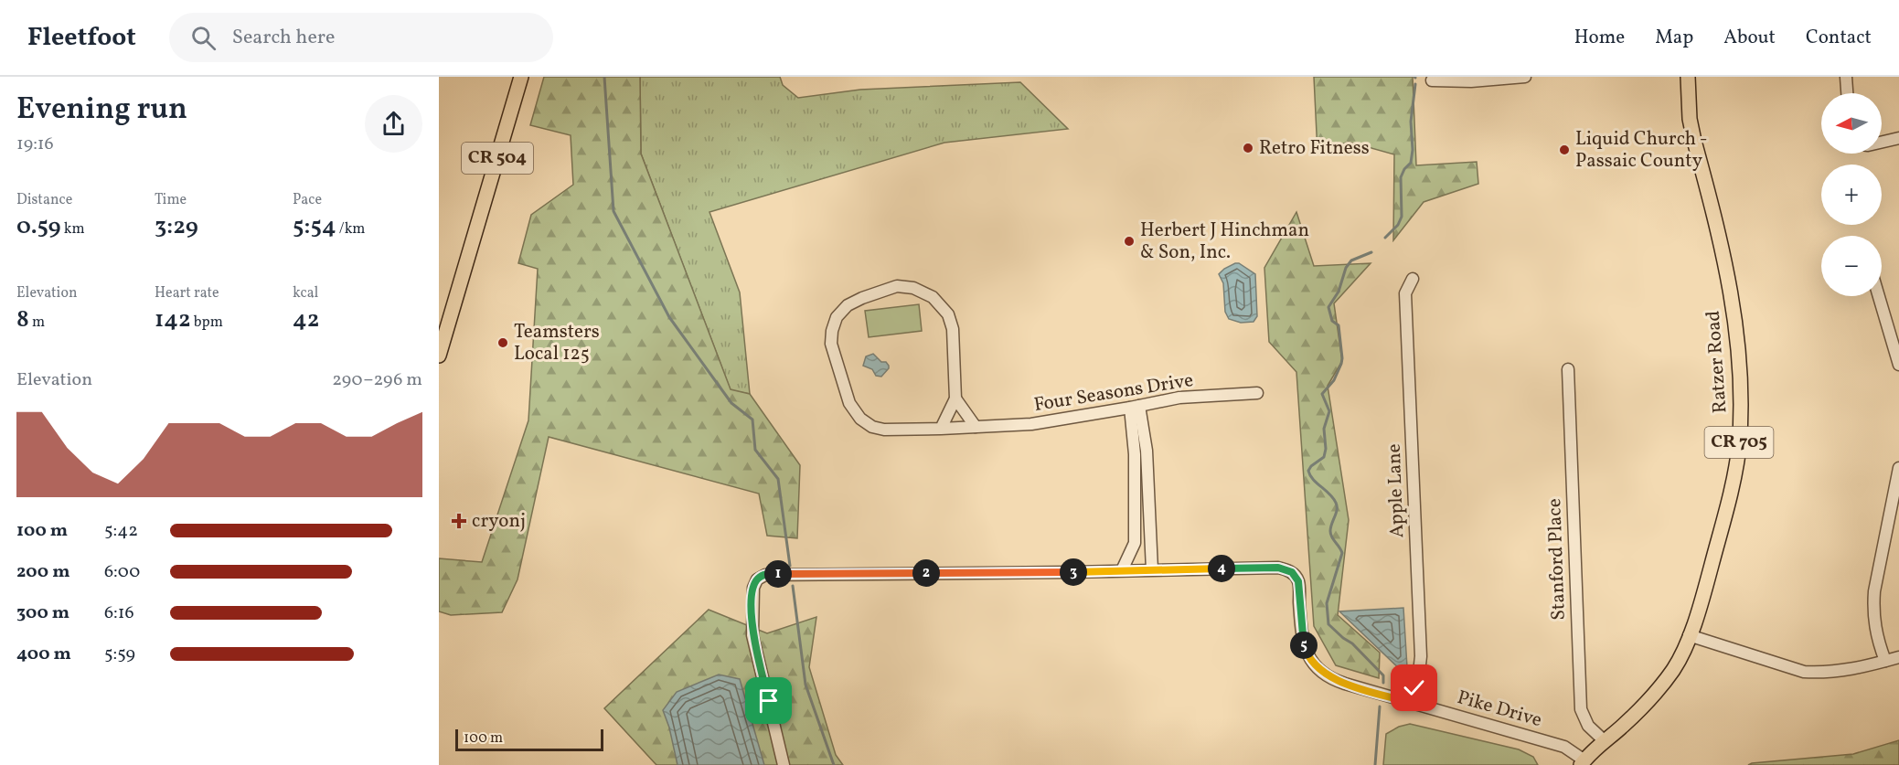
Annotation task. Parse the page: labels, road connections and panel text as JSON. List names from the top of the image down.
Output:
{
  "streets": {
    "main road": ["CR 504", "Ratzer Road", "CR 705"],
    "street": [
      "Four Seasons Drive",
      "Apple Lane",
      "Stanford Place",
      "Pike Drive"
    ]
  },
  "crossings": [
    ["Ratzer Road", "Stanford Place"],
    ["Ratzer Road", "Pike Drive"],
    ["Apple Lane", "Pike Drive"]
  ],
  "places": {
    "other": [
      "Retro Fitness",
      "Liquid Church - Passaic County",
      "Herbert J Hinchman & Son, Inc.",
      "Teamsters Local 125"
    ],
    "health": ["cryonj"]
  },
  "scale_bar": "100 m",
  "north": "left",
  "page": {
    "header": "Fleetfoot",
    "search": "Search here",
    "nav": [
      "Home",
      "Map",
      "About",
      "Contact"
    ],
    "heading": ["Evening run", "19:16"],
    "map_buttons": ["+", "−"],
    "stats": [
      ["Distance", "0.59 km"],
      ["Time", "3:29"],
      ["Pace", "5:54 /km"],
      ["Elevation", "8 m"],
      ["Heart rate", "142 bpm"],
      ["kcal", "42"]
    ],
    "chart": ["Elevation", "290–296 m"],
    "list": [
      {
        "name": "100 m",
        "note": "5:42"
      },
      {
        "name": "200 m",
        "note": "6:00"
      },
      {
        "name": "300 m",
        "note": "6:16"
      },
      {
        "name": "400 m",
        "note": "5:59"
      }
    ],
    "pins": [
      "4",
      "3",
      "2",
      "1",
      "5"
    ],
    "scale": "100 m"
  }
}
